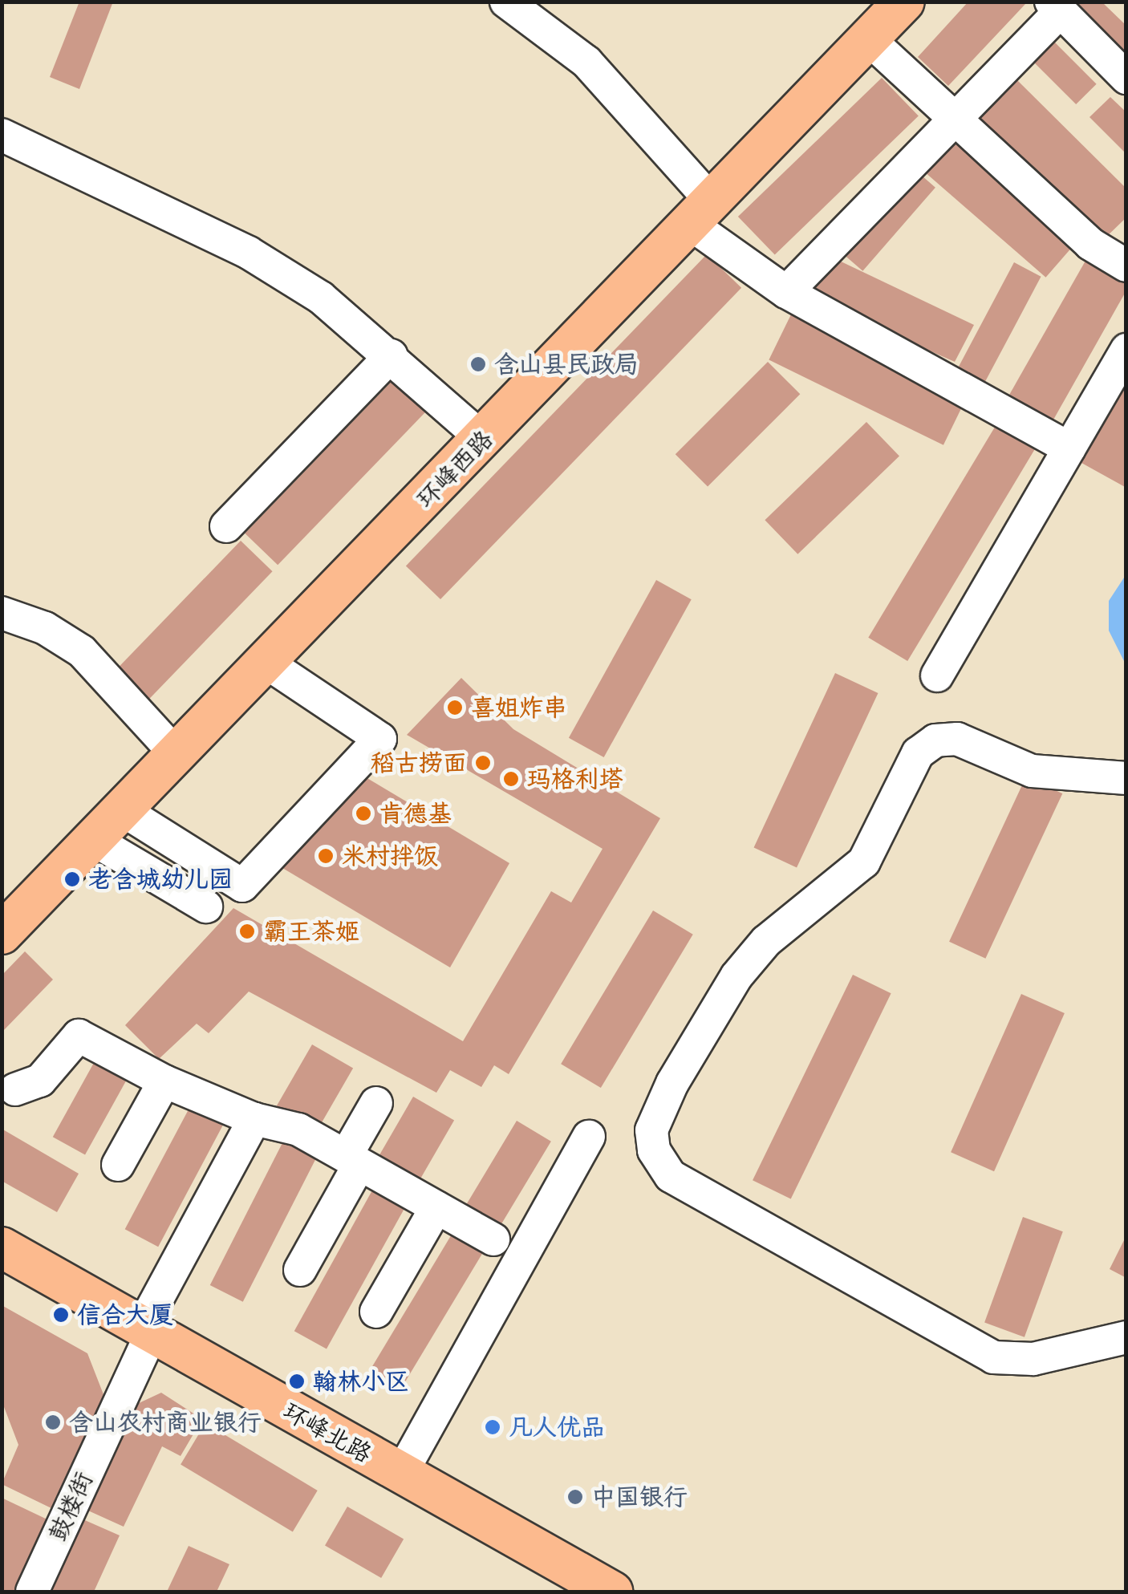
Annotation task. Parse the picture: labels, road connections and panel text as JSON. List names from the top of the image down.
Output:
{
  "streets": {
    "main road": ["环峰西路", "环峰北路"],
    "street": ["鼓楼街"]
  },
  "crossings": [
    ["环峰北路", "鼓楼街"]
  ],
  "places": [
    "含山县民政局",
    "喜姐炸串",
    "稻古捞面",
    "玛格利塔",
    "肯德基",
    "米村拌饭",
    "老含城幼儿园",
    "霸王茶姬",
    "信合大厦",
    "翰林小区",
    "含山农村商业银行",
    "凡人优品",
    "中国银行"
  ]
}
